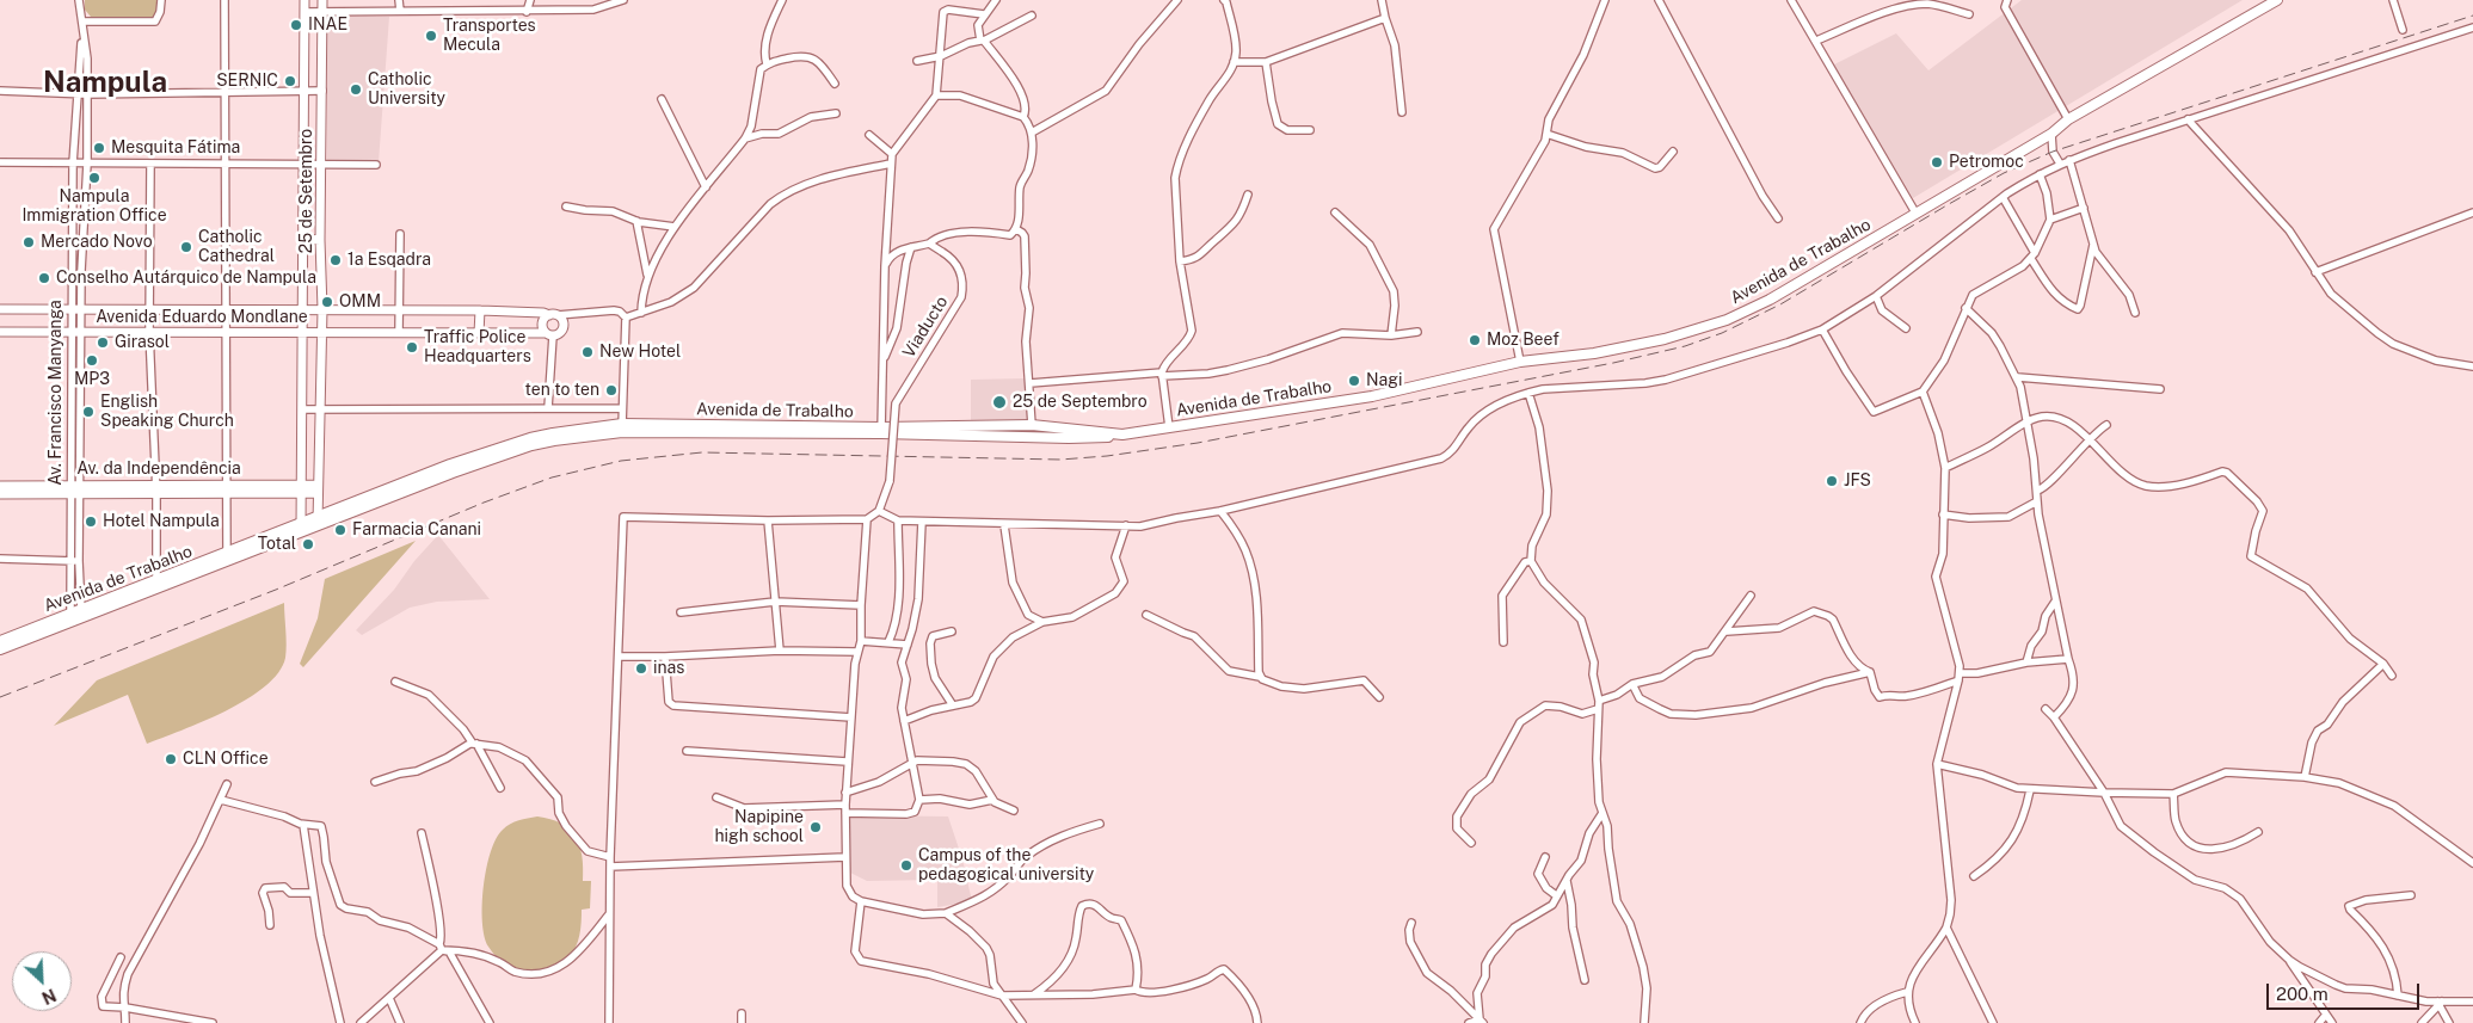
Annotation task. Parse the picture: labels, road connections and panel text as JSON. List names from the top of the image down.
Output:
{
  "streets": {
    "highway": ["Avenida de Trabalho"],
    "main road": ["25 de Setembro", "Avenida Eduardo Mondlane", "Av. da Independência"],
    "street": ["Viaducto", "Av. Francisco Manyanga"]
  },
  "crossings": [
    ["25 de Setembro", "Avenida de Trabalho"],
    ["25 de Setembro", "Avenida Eduardo Mondlane"],
    ["25 de Setembro", "Av. da Independência"],
    ["Avenida de Trabalho", "Viaducto"],
    ["Avenida de Trabalho", "Av. Francisco Manyanga"],
    ["Avenida Eduardo Mondlane", "Av. Francisco Manyanga"],
    ["Av. Francisco Manyanga", "Av. da Independência"]
  ],
  "districts": ["Nampula"],
  "places": [
    "INAE",
    "Transportes Mecula",
    "SERNIC",
    "Catholic University",
    "Mesquita Fátima",
    "Petromoc",
    "Nampula Immigration Office",
    "Mercado Novo",
    "Catholic Cathedral",
    "1a Esqadra",
    "Conselho Autárquico de Nampula",
    "OMM",
    "Moz Beef",
    "Girasol",
    "Traffic Police Headquarters",
    "New Hotel",
    "MP3",
    "Nagi",
    "ten to ten",
    "25 de Septembro",
    "English Speaking Church",
    "JFS",
    "Hotel Nampula",
    "Farmacia Canani",
    "Total",
    "inas",
    "CLN Office",
    "Napipine high school",
    "Campus of the pedagogical university"
  ],
  "scale_bar": "200 m",
  "north": "bottom right"
}
